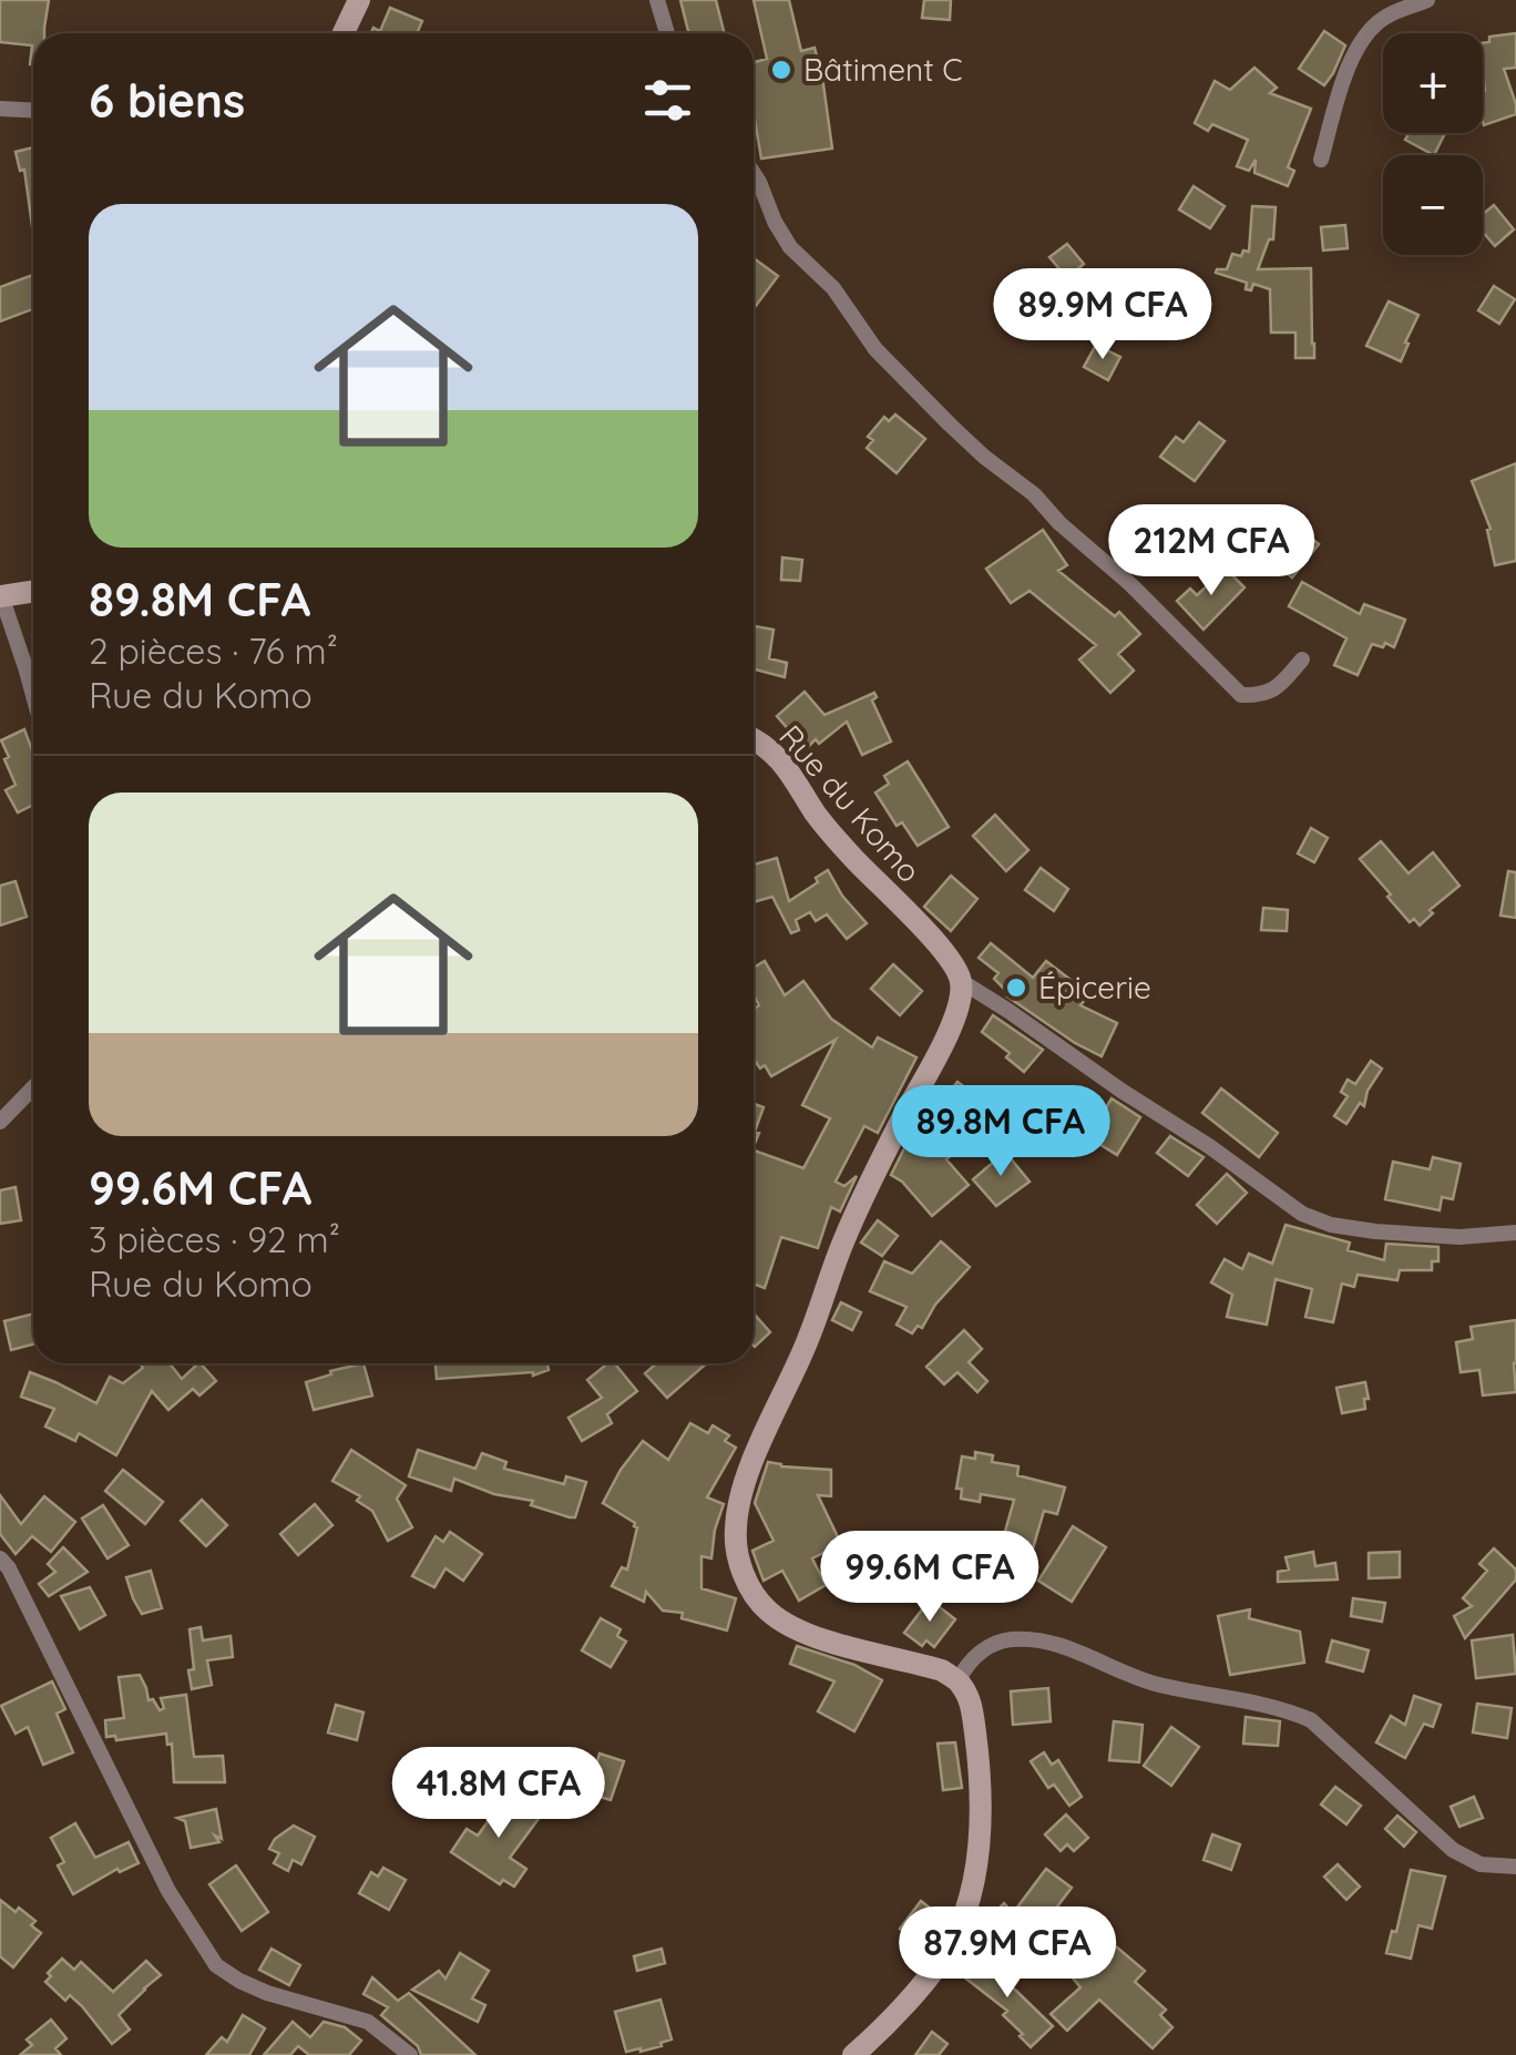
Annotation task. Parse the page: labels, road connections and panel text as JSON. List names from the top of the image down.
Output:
{
  "streets": {
    "street": ["Rue du Komo"]
  },
  "places": ["Bâtiment C", "Épicerie"],
  "page": {
    "map_buttons": ["+", "−"],
    "heading": "6 biens",
    "list": [
      {
        "name": "89.8M CFA",
        "note": "2 pièces · 76 m² · Rue du Komo"
      },
      {
        "name": "99.6M CFA",
        "note": "3 pièces · 92 m² · Rue du Komo"
      }
    ],
    "price": [
      "89.9M CFA",
      "212M CFA",
      "89.8M CFA",
      "99.6M CFA",
      "41.8M CFA",
      "87.9M CFA"
    ]
  }
}
